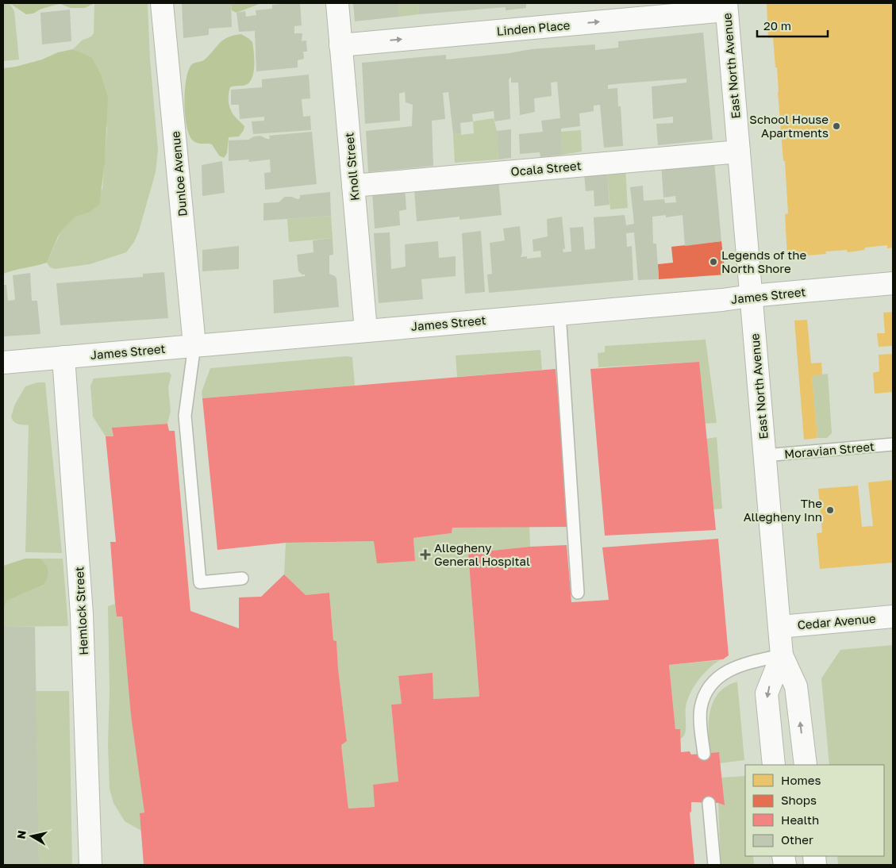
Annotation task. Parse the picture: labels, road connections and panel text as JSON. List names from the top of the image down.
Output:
{
  "streets": {
    "street": [
      "Linden Place",
      "East North Avenue",
      "Knoll Street",
      "Ocala Street",
      "Dunloe Avenue",
      "James Street",
      "Hemlock Street",
      "Cedar Avenue"
    ],
    "lane": ["Moravian Street"]
  },
  "crossings": [
    ["Linden Place", "East North Avenue"],
    ["Linden Place", "Knoll Street"],
    ["East North Avenue", "Ocala Street"],
    ["East North Avenue", "James Street"],
    ["East North Avenue", "Moravian Street"],
    ["East North Avenue", "Cedar Avenue"],
    ["Knoll Street", "Ocala Street"],
    ["Knoll Street", "James Street"],
    ["Dunloe Avenue", "James Street"],
    ["James Street", "Hemlock Street"]
  ],
  "one_way": ["Linden Place"],
  "places": {
    "other": ["School House Apartments", "Legends of the North Shore", "The Allegheny Inn"],
    "health": ["Allegheny General Hospital"]
  },
  "legend": [
    "Homes",
    "Shops",
    "Health",
    "Other"
  ],
  "scale_bar": "20 m",
  "north": "left"
}
